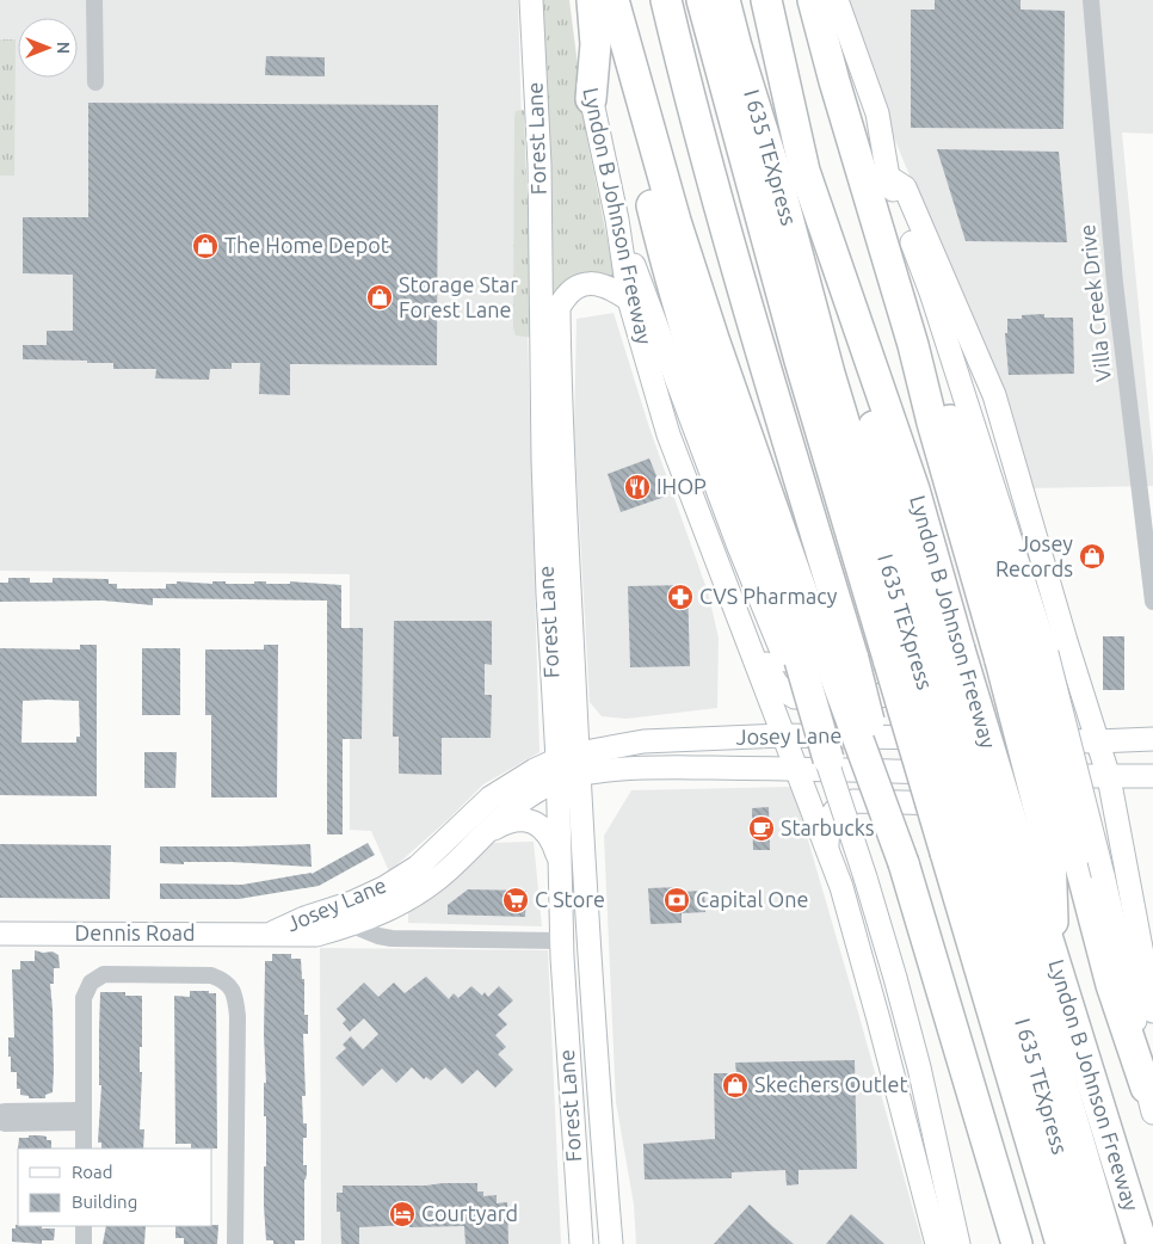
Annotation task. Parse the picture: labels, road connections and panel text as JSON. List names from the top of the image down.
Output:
{
  "streets": {
    "highway": ["I 635 TEXpress", "Lyndon B Johnson Freeway"],
    "main road": ["Forest Lane", "Josey Lane", "Dennis Road"],
    "street": ["Villa Creek Drive"]
  },
  "crossings": [
    ["Forest Lane", "Josey Lane"],
    ["I 635 TEXpress", "Lyndon B Johnson Freeway"],
    ["Lyndon B Johnson Freeway", "Josey Lane"],
    ["Josey Lane", "Dennis Road"]
  ],
  "places": {
    "shop": [
      "The Home Depot",
      "Storage Star Forest Lane",
      "Josey Records",
      "Skechers Outlet"
    ],
    "restaurant": ["IHOP"],
    "pharmacy": ["CVS Pharmacy"],
    "cafe": ["Starbucks"],
    "supermarket": ["C Store"],
    "bank": ["Capital One"],
    "hotel": ["Courtyard"]
  },
  "legend": ["Road", "Building"],
  "north": "right"
}
